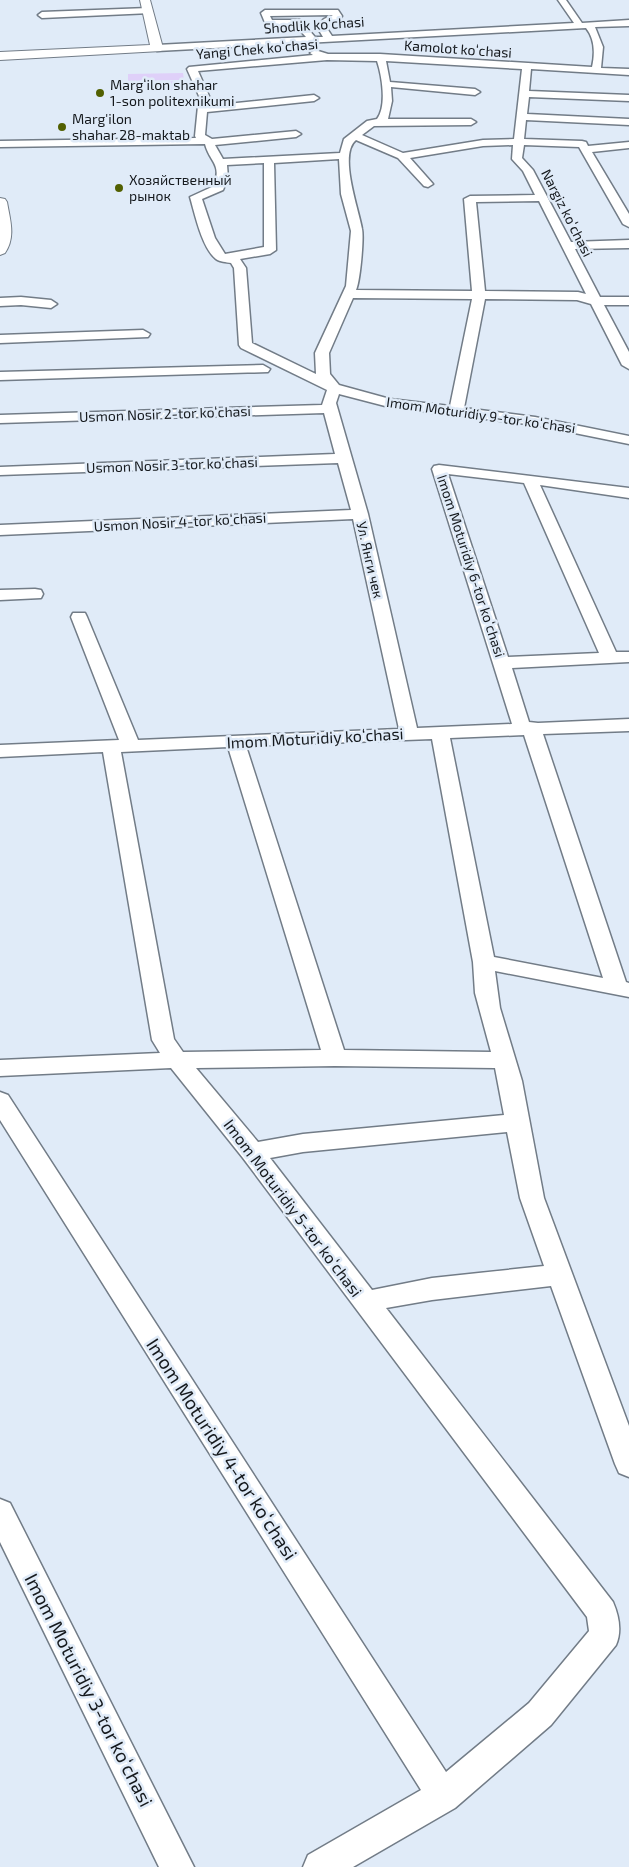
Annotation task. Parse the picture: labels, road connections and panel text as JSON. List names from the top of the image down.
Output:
{
  "streets": {
    "main road": ["Shodlik koʻchasi"],
    "street": [
      "Yangi Chek koʻchasi",
      "Kamolot koʻchasi",
      "Nargiz koʻchasi",
      "Usmon Nosir 2-tor koʻchasi",
      "Imom Moturidiy 9-tor koʻchasi",
      "Usmon Nosir 3-tor koʻchasi",
      "Usmon Nosir 4-tor koʻchasi",
      "Ул. Янги чек",
      "Imom Moturidiy 6-tor koʻchasi",
      "Imom Moturidiy koʻchasi",
      "Imom Moturidiy 5-tor koʻchasi",
      "Imom Moturidiy 4-tor koʻchasi",
      "Imom Moturidiy 3-tor koʻchasi"
    ]
  },
  "crossings": [
    ["Shodlik koʻchasi", "Kamolot koʻchasi"],
    ["Yangi Chek koʻchasi", "Kamolot koʻchasi"],
    ["Kamolot koʻchasi", "Nargiz koʻchasi"],
    ["Usmon Nosir 2-tor koʻchasi", "Ул. Янги чек"],
    ["Imom Moturidiy 9-tor koʻchasi", "Ул. Янги чек"],
    ["Usmon Nosir 3-tor koʻchasi", "Ул. Янги чек"],
    ["Usmon Nosir 4-tor koʻchasi", "Ул. Янги чек"],
    ["Ул. Янги чек", "Imom Moturidiy koʻchasi"],
    ["Imom Moturidiy 6-tor koʻchasi", "Imom Moturidiy koʻchasi"],
    ["Imom Moturidiy koʻchasi", "Imom Moturidiy 5-tor koʻchasi"],
    ["Imom Moturidiy 5-tor koʻchasi", "Imom Moturidiy 4-tor koʻchasi"]
  ],
  "places": ["Margʻilon shahar 1-son politexnikumi", "Marg'ilon shahar 28-maktab", "Хозяйственный рынок"]
}
